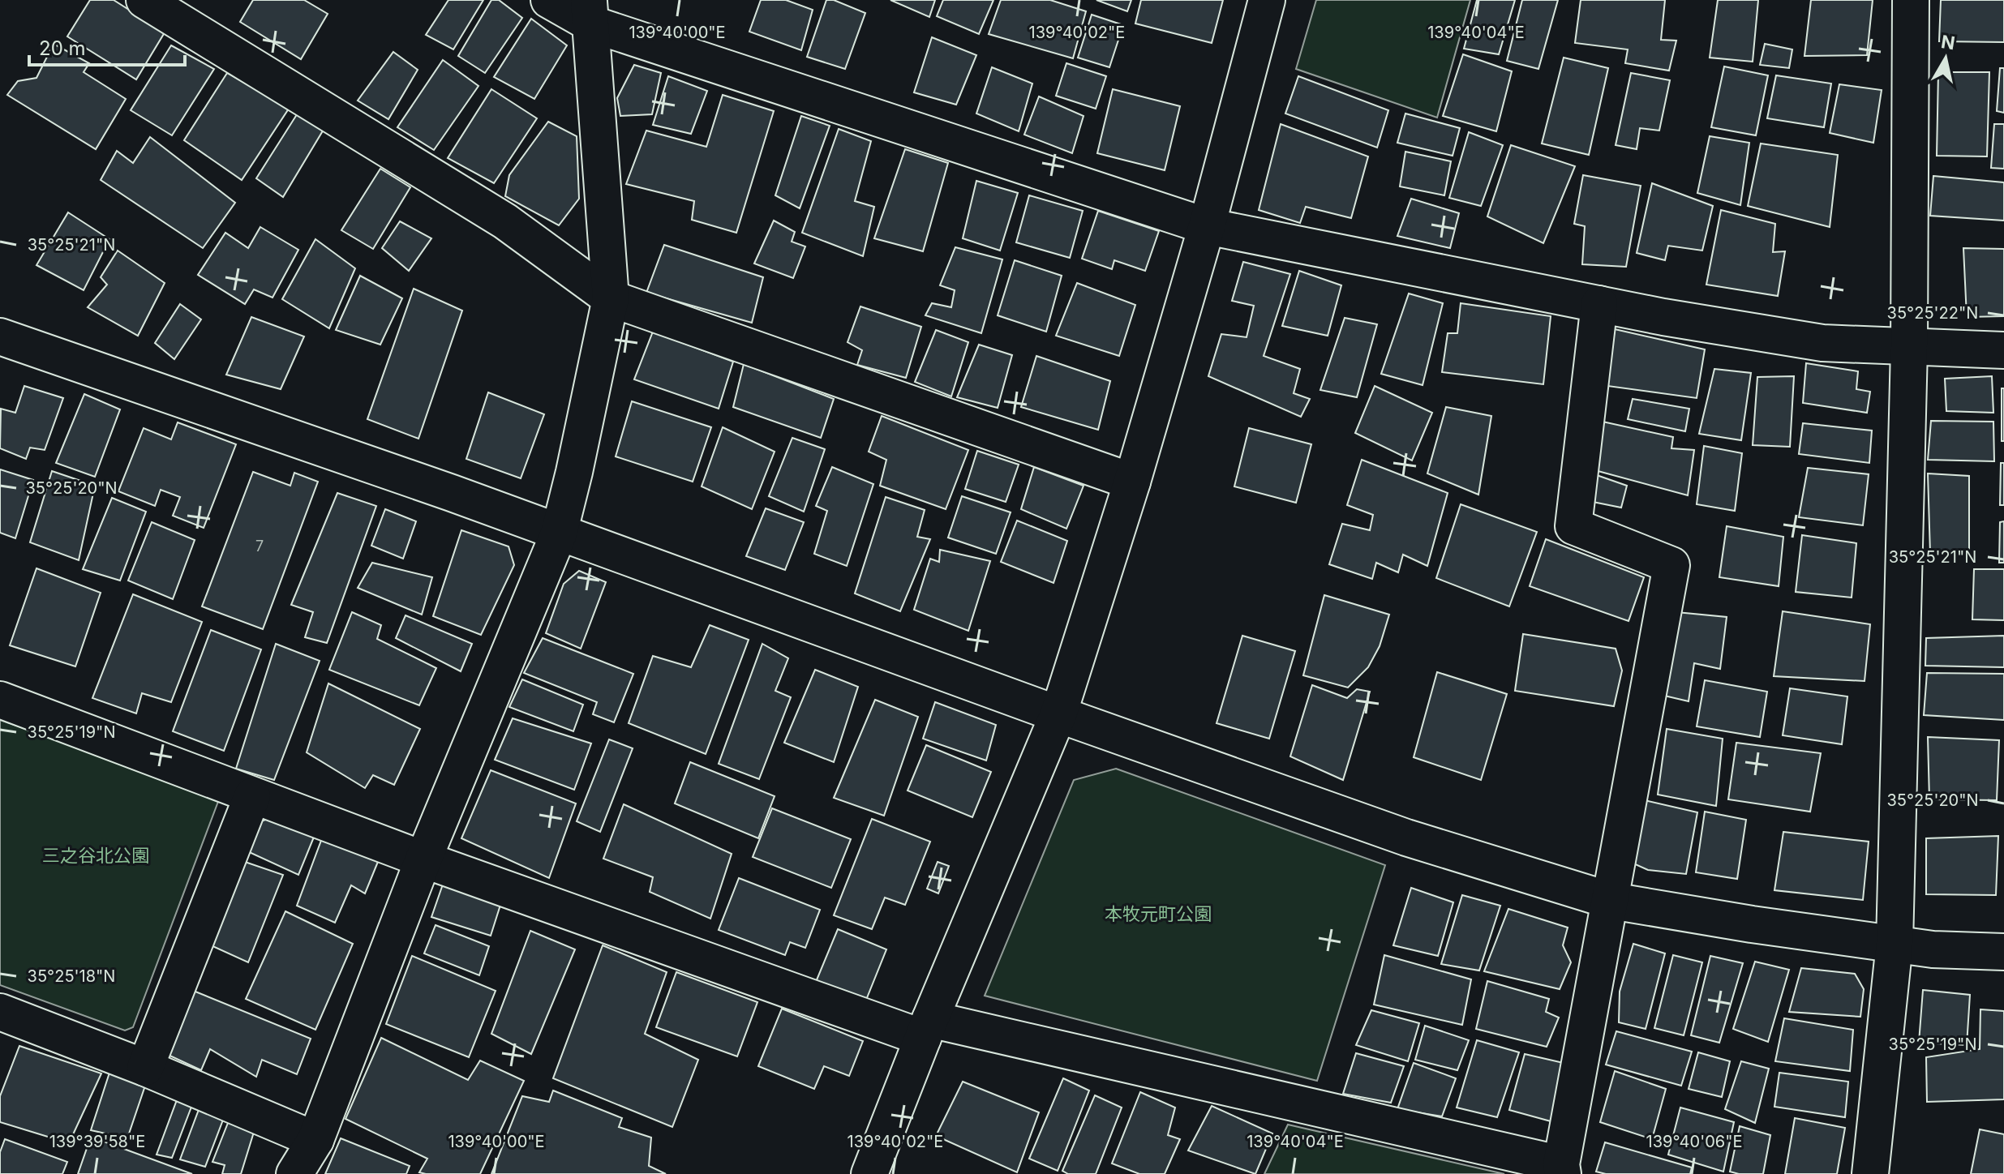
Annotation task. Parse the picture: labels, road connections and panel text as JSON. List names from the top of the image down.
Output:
{
  "parks": ["三之谷北公園", "本牧元町公園"],
  "house_numbers": ["7"],
  "scale_bar": "20 m",
  "north": "top",
  "coordinates": [
    "139°40'00\"E",
    "139°40'02\"E",
    "139°40'04\"E",
    "35°25'21\"N",
    "35°25'22\"N",
    "35°25'20\"N",
    "35°25'19\"N",
    "35°25'18\"N",
    "139°39'58\"E",
    "139°40'06\"E"
  ]
}
